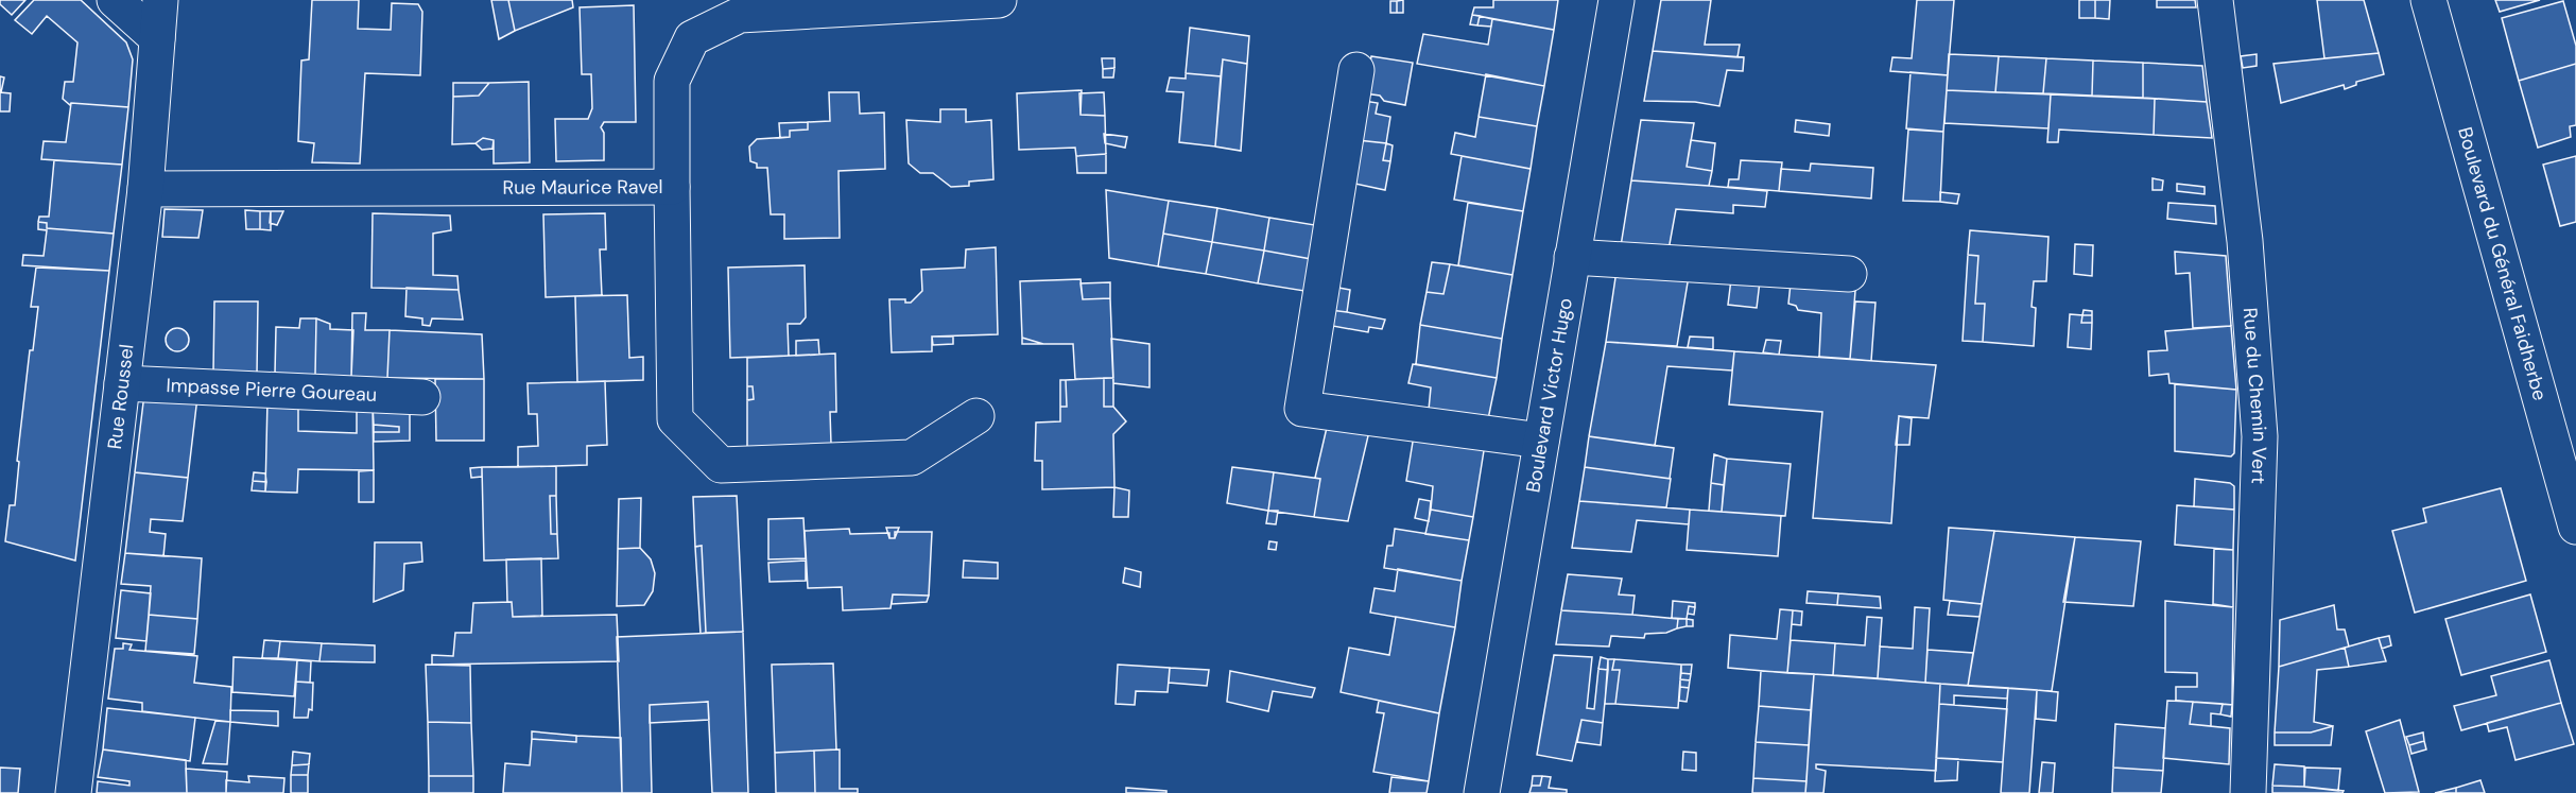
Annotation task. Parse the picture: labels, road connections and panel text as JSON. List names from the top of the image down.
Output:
{
  "streets": {
    "street": [
      "Rue Maurice Ravel",
      "Boulevard du Général Faidherbe",
      "Impasse Pierre Goureau",
      "Boulevard Victor Hugo",
      "Rue du Chemin Vert",
      "Rue Roussel"
    ]
  },
  "crossings": [
    ["Rue Maurice Ravel", "Rue Roussel"],
    ["Impasse Pierre Goureau", "Rue Roussel"]
  ]
}
